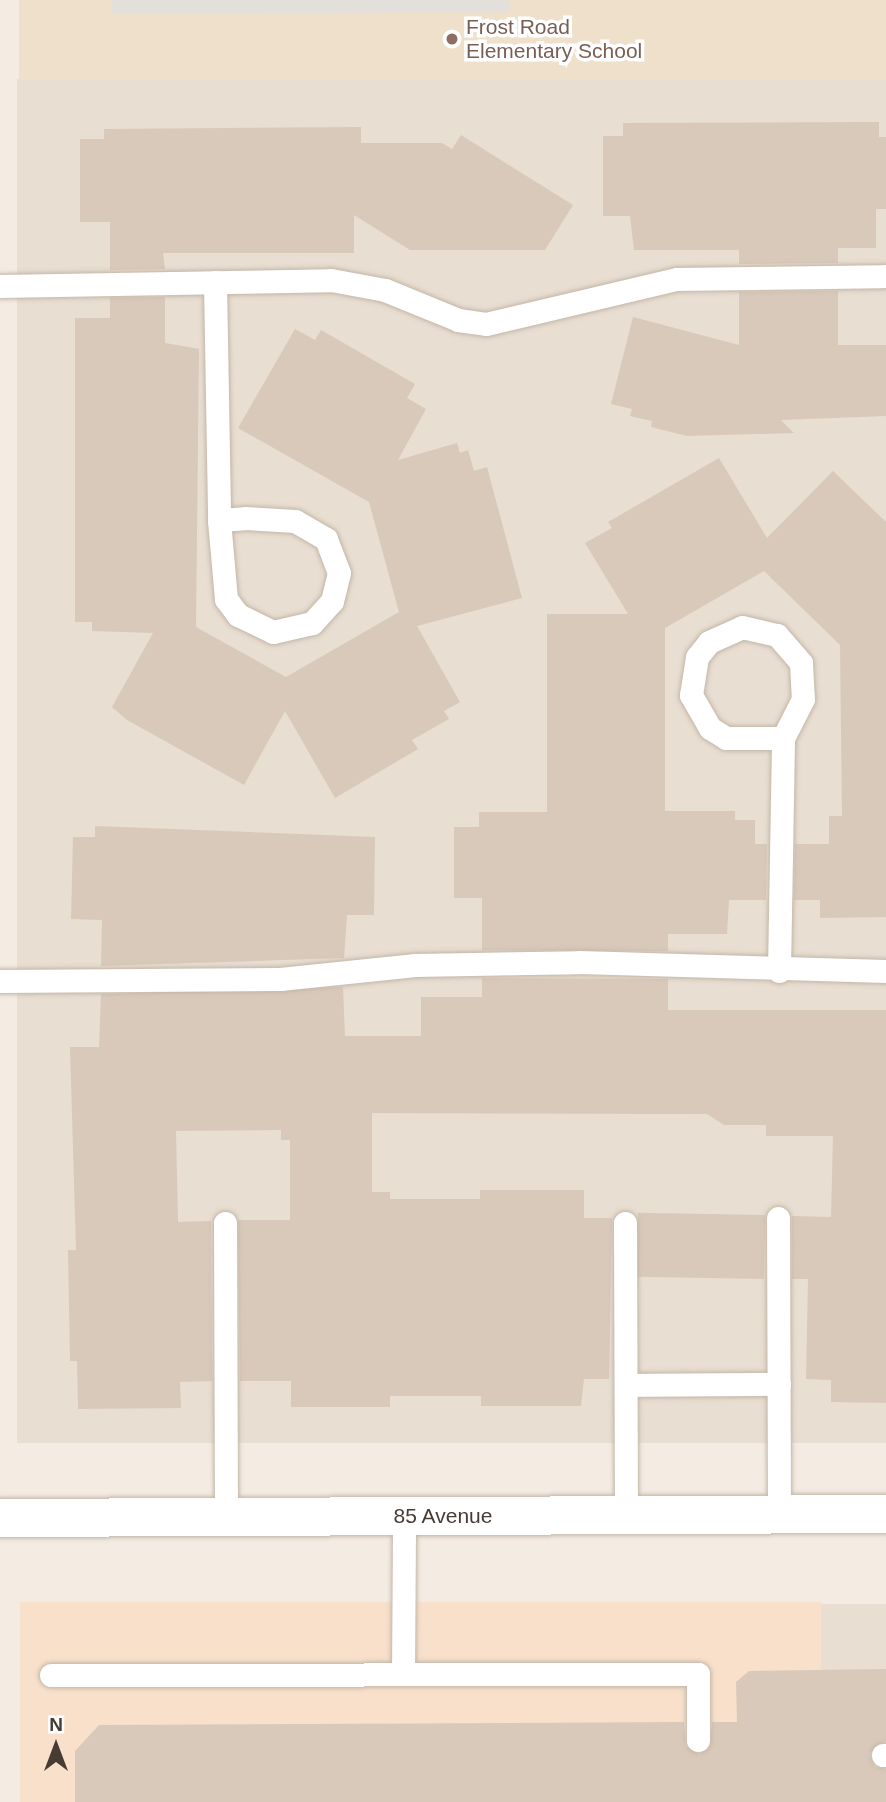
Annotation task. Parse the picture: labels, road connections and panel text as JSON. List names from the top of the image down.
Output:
{
  "streets": {
    "street": ["85 Avenue"]
  },
  "places": ["Frost Road Elementary School"],
  "north": "top"
}
